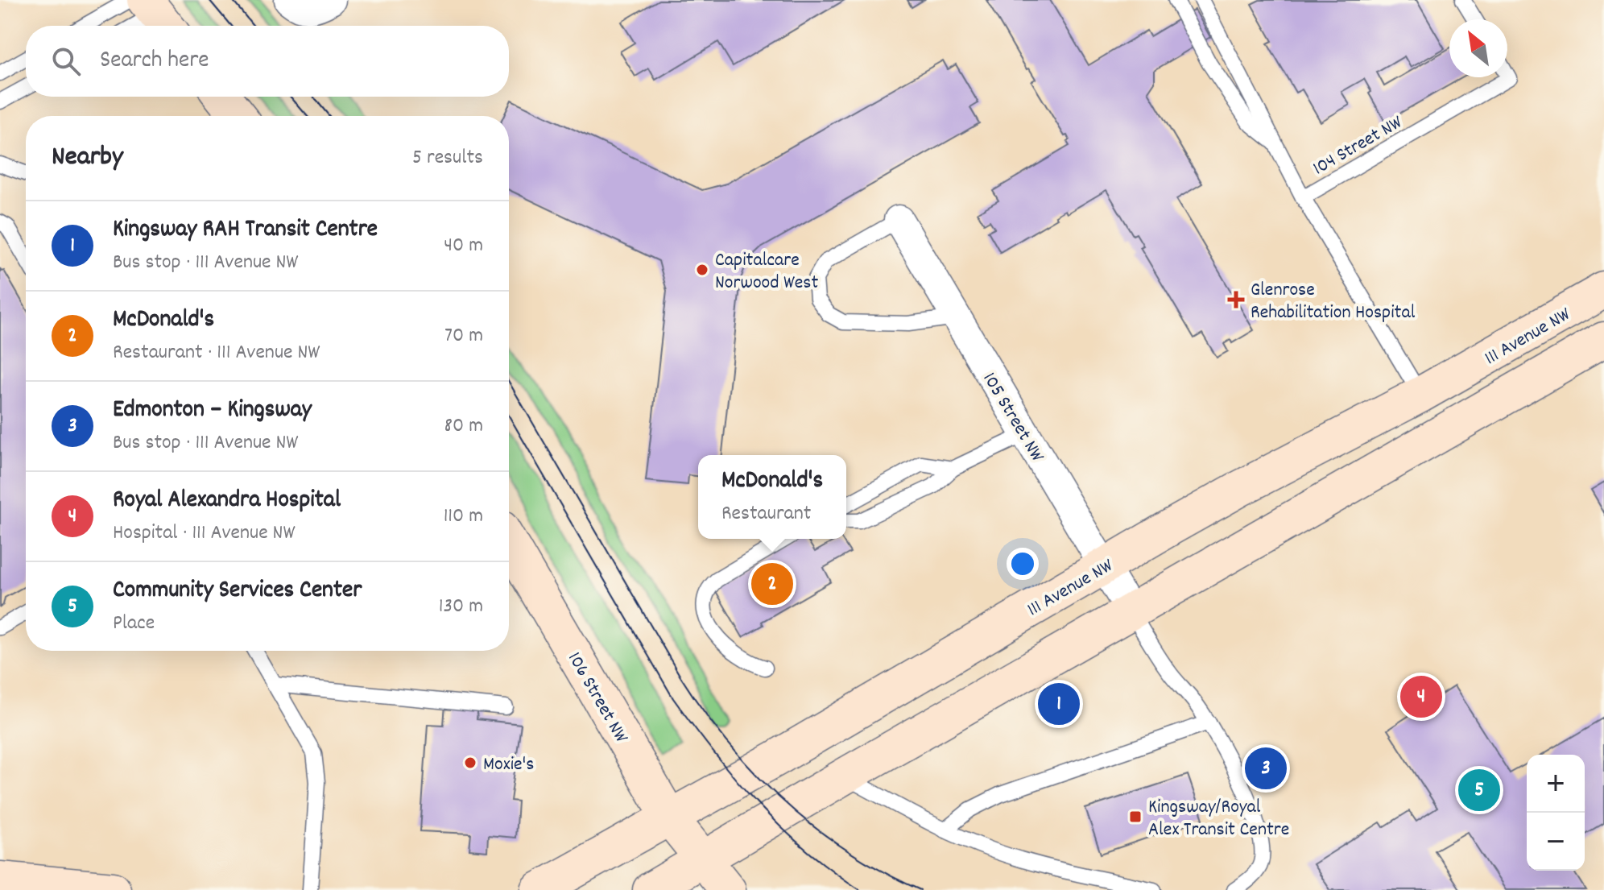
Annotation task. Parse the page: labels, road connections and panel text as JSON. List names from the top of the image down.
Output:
{
  "streets": {
    "main road": ["111 Avenue NW", "106 Street NW"],
    "street": ["105 Street NW"],
    "lane": ["104 Street NW"]
  },
  "crossings": [
    ["104 Street NW", "111 Avenue NW"],
    ["111 Avenue NW", "105 Street NW"],
    ["111 Avenue NW", "106 Street NW"]
  ],
  "places": {
    "other": ["Capitalcare Norwood West", "Moxie's"],
    "health": ["Glenrose Rehabilitation Hospital"],
    "transit": ["Kingsway/Royal Alex Transit Centre"]
  },
  "north": "top left",
  "page": {
    "search": "Search here",
    "heading": ["Nearby", "5 results"],
    "list": [
      {
        "mark": "1",
        "name": "Kingsway RAH Transit Centre",
        "note": "Bus stop · 111 Avenue NW",
        "value": "40 m"
      },
      {
        "mark": "2",
        "name": "McDonald's",
        "note": "Restaurant · 111 Avenue NW",
        "value": "70 m"
      },
      {
        "mark": "3",
        "name": "Edmonton – Kingsway",
        "note": "Bus stop · 111 Avenue NW",
        "value": "80 m"
      },
      {
        "mark": "4",
        "name": "Royal Alexandra Hospital",
        "note": "Hospital · 111 Avenue NW",
        "value": "110 m"
      },
      {
        "mark": "5",
        "name": "Community Services Center",
        "note": "Place",
        "value": "130 m"
      }
    ],
    "popup": ["McDonald's", "Restaurant"],
    "pins": [
      "2",
      "4",
      "1",
      "3",
      "5"
    ],
    "map_buttons": ["+", "−"]
  }
}
